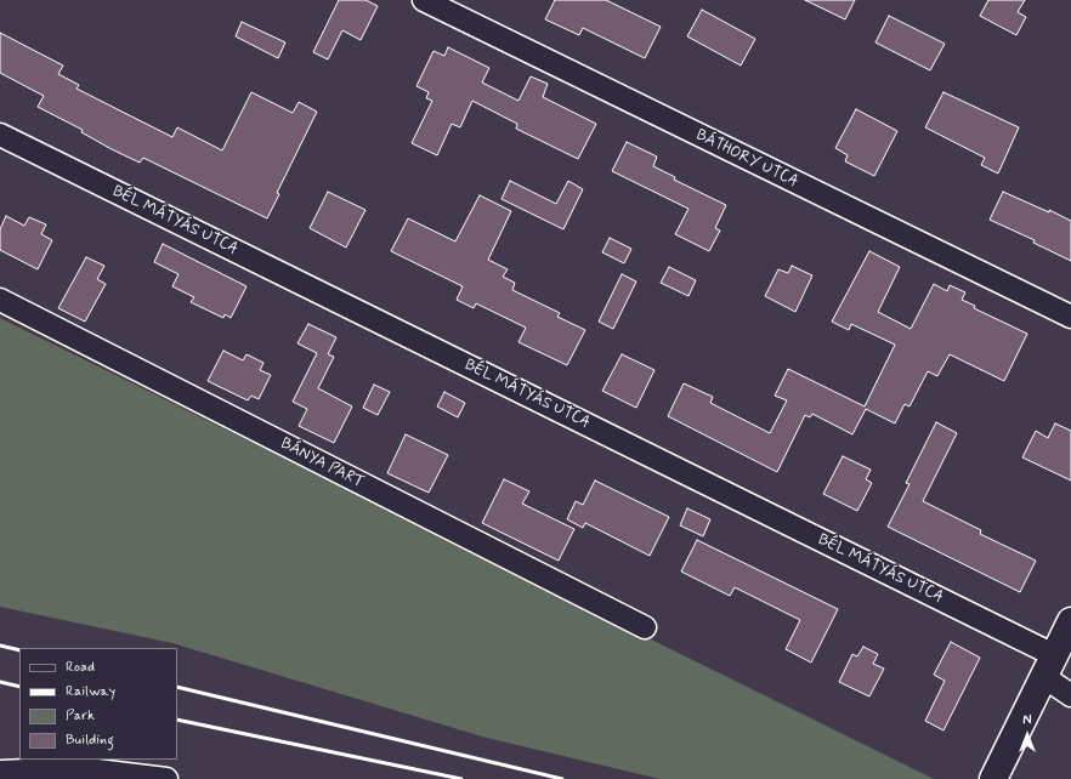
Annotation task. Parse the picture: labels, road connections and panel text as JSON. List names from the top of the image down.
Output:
{
  "streets": {
    "street": ["BÁTHORY UTCA", "BÉL MÁTYÁS UTCA", "BÁNYA PART"]
  },
  "legend": [
    "Road",
    "Railway",
    "Park",
    "Building"
  ],
  "north": "top"
}
